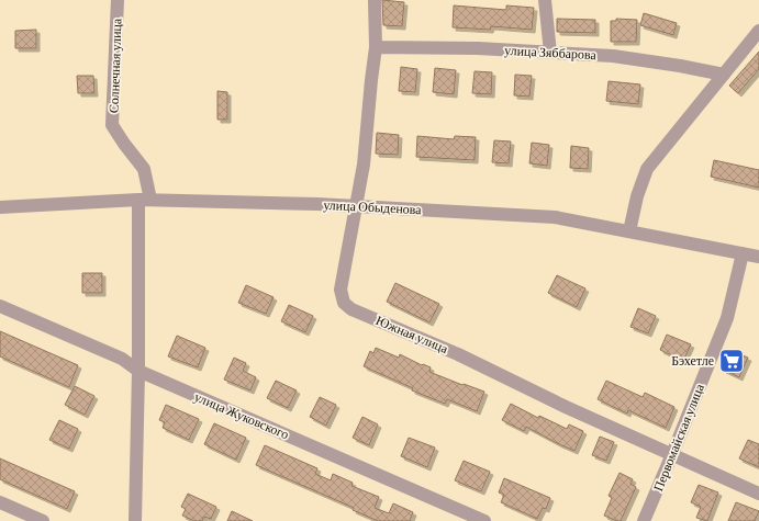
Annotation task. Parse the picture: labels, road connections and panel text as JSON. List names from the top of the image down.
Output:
{
  "streets": {
    "street": [
      "улица Зяббарова",
      "Солнечная улица",
      "улица Обыденова",
      "Южная улица",
      "улица Жуковского",
      "Первомайская улица"
    ]
  },
  "crossings": [
    ["улица Зяббарова", "Южная улица"],
    ["Солнечная улица", "улица Обыденова"],
    ["Солнечная улица", "улица Жуковского"],
    ["улица Обыденова", "Южная улица"],
    ["улица Обыденова", "Первомайская улица"],
    ["Южная улица", "Первомайская улица"]
  ],
  "places": {
    "supermarket": ["Бэхетле"]
  }
}
